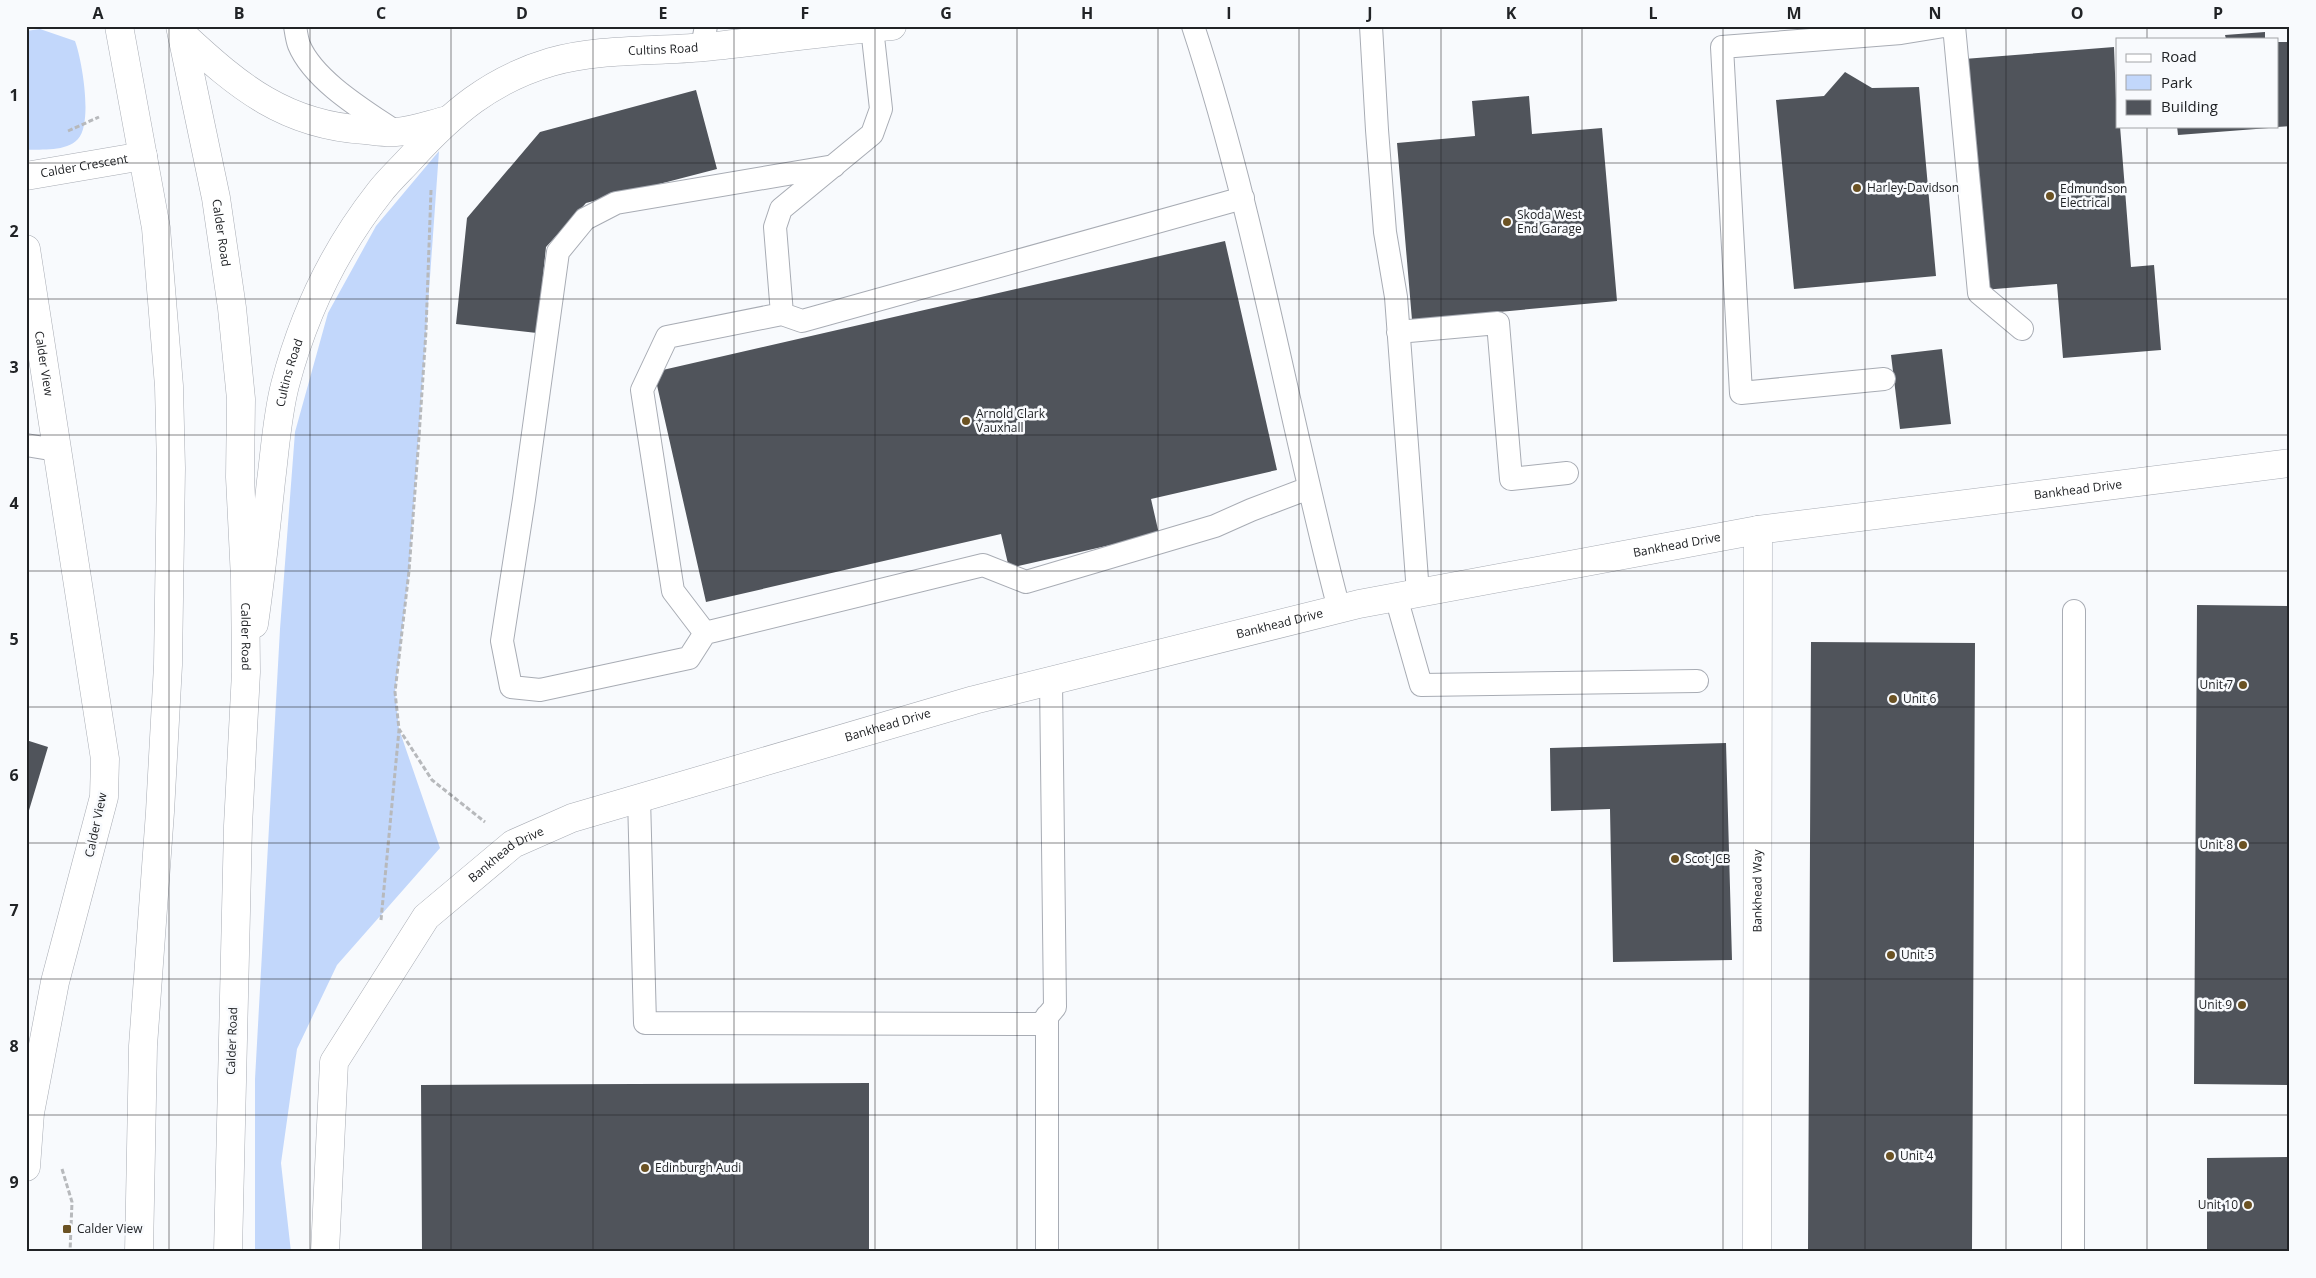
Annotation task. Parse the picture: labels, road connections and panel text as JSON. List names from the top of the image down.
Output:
{
  "streets": {
    "street": [
      "Cultins Road",
      "Calder Crescent",
      "Calder Road",
      "Calder View",
      "Bankhead Drive",
      "Bankhead Way"
    ]
  },
  "crossings": [
    ["Cultins Road", "Calder Road"],
    ["Bankhead Drive", "Bankhead Way"]
  ],
  "places": {
    "other": [
      "Harley-Davidson",
      "Edmundson Electrical",
      "Skoda West End Garage",
      "Arnold Clark Vauxhall",
      "Unit 7",
      "Unit 6",
      "Unit 8",
      "Scot JCB",
      "Unit 5",
      "Unit 9",
      "Unit 4",
      "Edinburgh Audi",
      "Unit 10"
    ],
    "transit": ["Calder View"]
  },
  "legend": ["Road", "Park", "Building"],
  "grid": {
    "columns": [
      "A",
      "B",
      "C",
      "D",
      "E",
      "F",
      "G",
      "H",
      "I",
      "J",
      "K",
      "L",
      "M",
      "N",
      "O",
      "P"
    ],
    "rows": [
      "1",
      "2",
      "3",
      "4",
      "5",
      "6",
      "7",
      "8",
      "9"
    ]
  }
}
